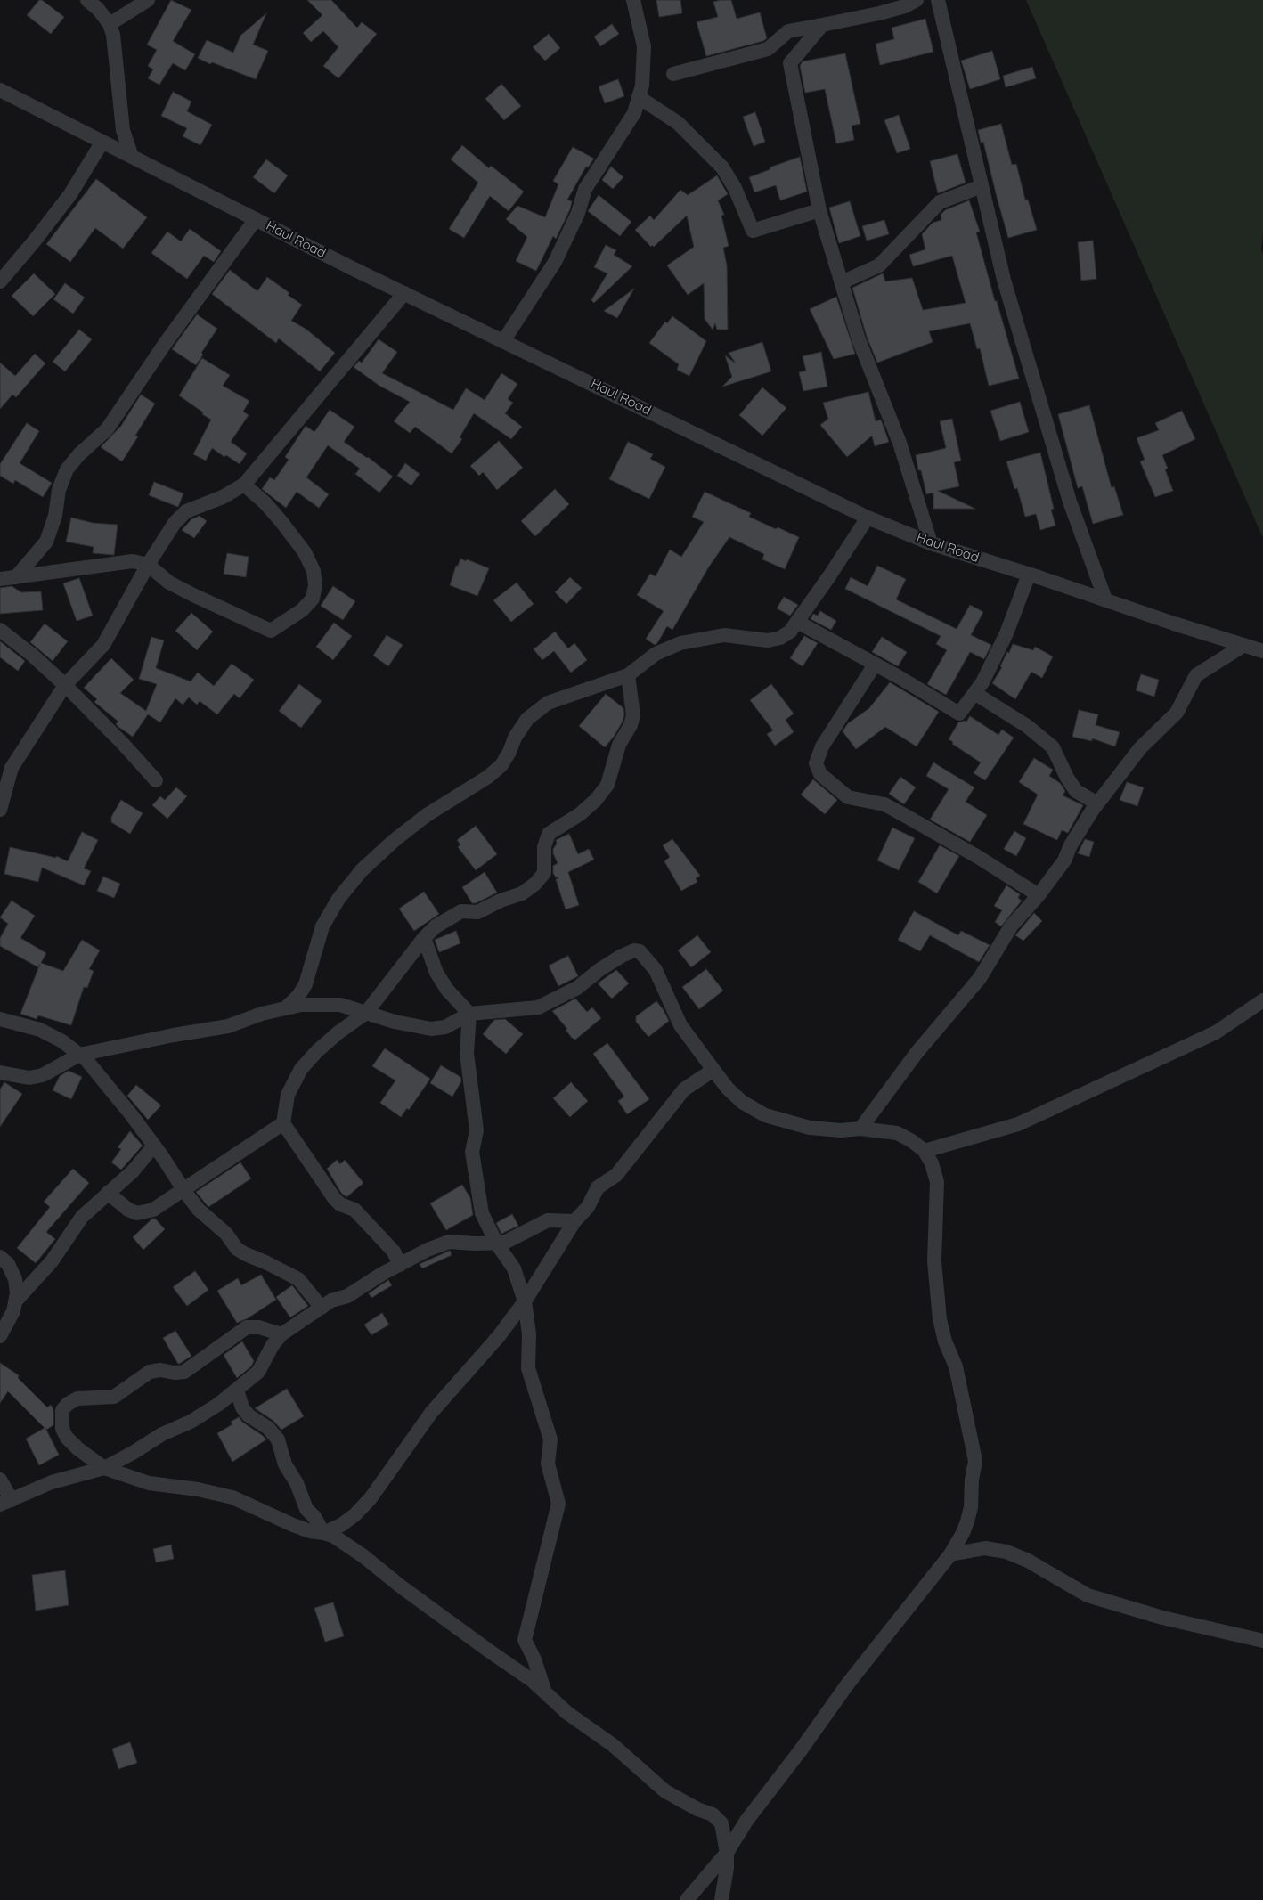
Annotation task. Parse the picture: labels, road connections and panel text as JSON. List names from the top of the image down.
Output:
{
  "streets": {
    "street": ["Haul Road"]
  }
}
